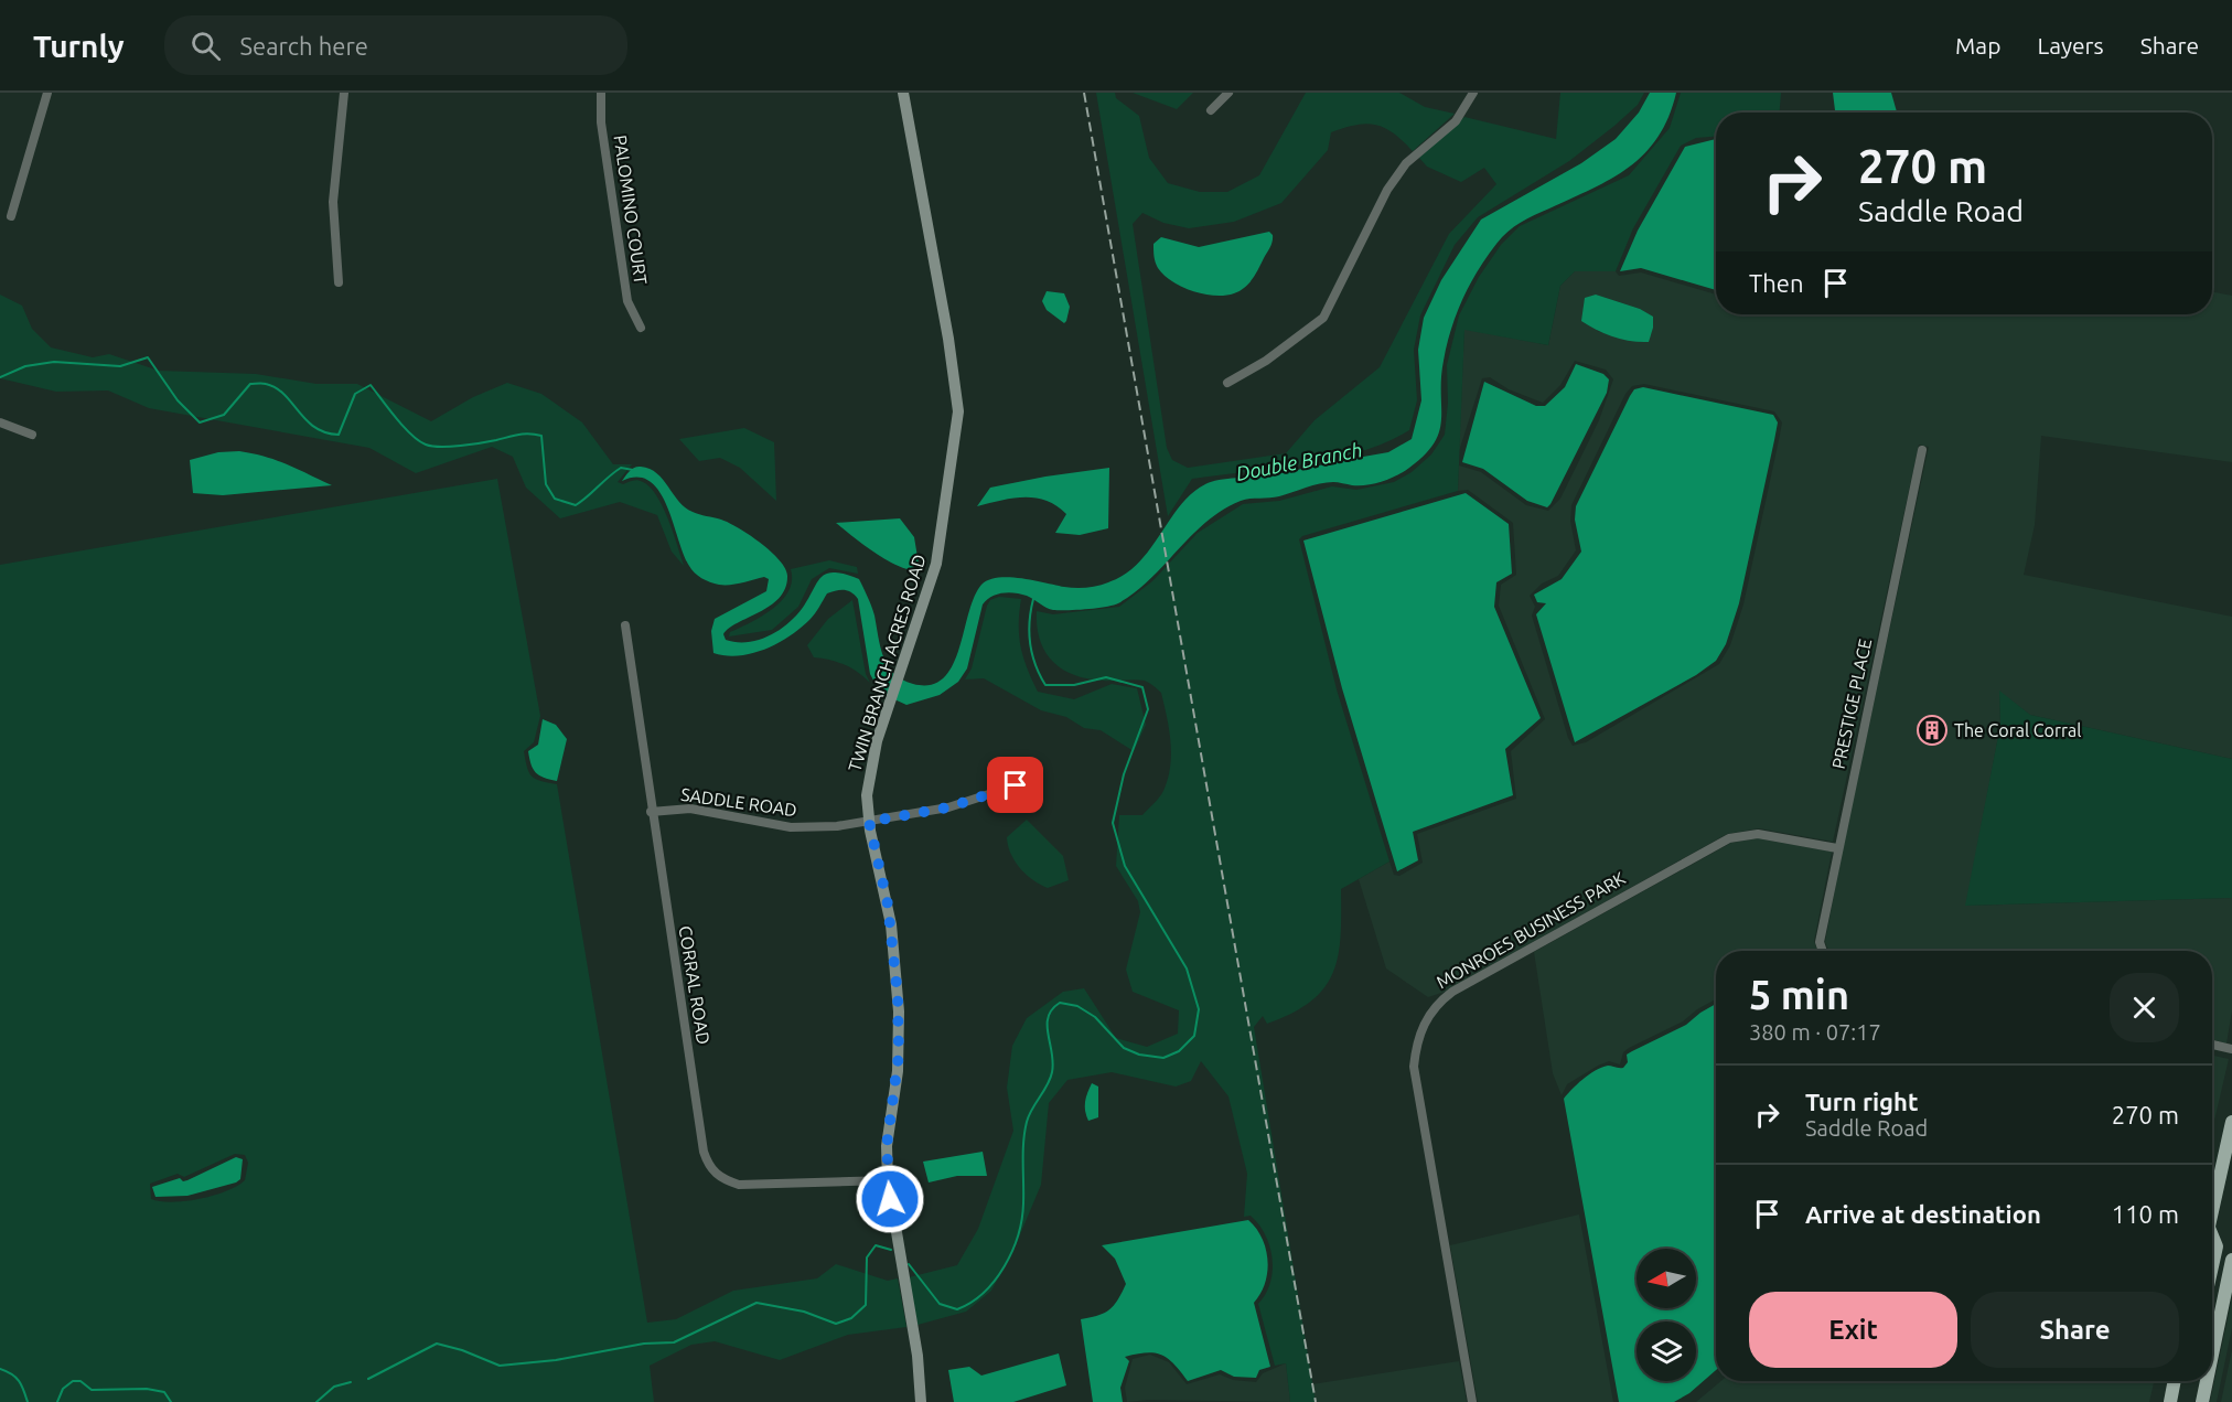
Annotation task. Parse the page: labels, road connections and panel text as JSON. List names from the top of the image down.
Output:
{
  "streets": {
    "street": [
      "PALOMINO COURT",
      "TWIN BRANCH ACRES ROAD",
      "PRESTIGE PLACE",
      "SADDLE ROAD",
      "MONROES BUSINESS PARK",
      "CORRAL ROAD"
    ]
  },
  "crossings": [
    ["TWIN BRANCH ACRES ROAD", "SADDLE ROAD"],
    ["TWIN BRANCH ACRES ROAD", "CORRAL ROAD"],
    ["PRESTIGE PLACE", "MONROES BUSINESS PARK"],
    ["SADDLE ROAD", "CORRAL ROAD"]
  ],
  "water": ["Double Branch"],
  "places": {
    "building": ["The Coral Corral"]
  },
  "north": "left",
  "page": {
    "header": "Turnly",
    "search": "Search here",
    "nav": ["Map", "Layers", "Share"],
    "turn": ["270 m", "Saddle Road"],
    "then": "Then",
    "heading": ["5 min", "380 m · 07:17"],
    "list": [
      {
        "name": "Turn right",
        "note": "Saddle Road",
        "value": "270 m"
      },
      {
        "name": "Arrive at destination",
        "value": "110 m"
      }
    ],
    "buttons": ["Exit", "Share"]
  }
}
